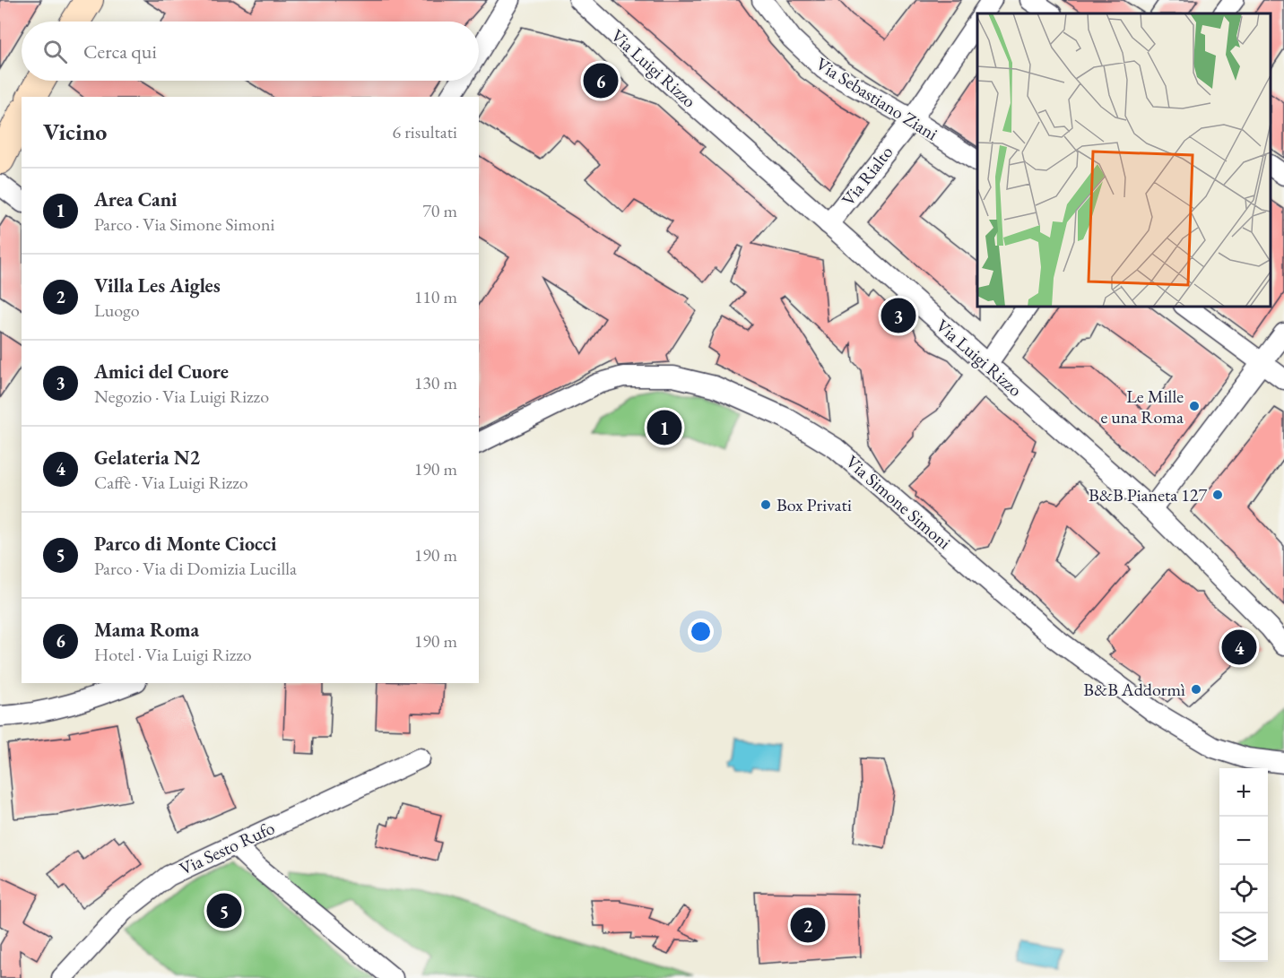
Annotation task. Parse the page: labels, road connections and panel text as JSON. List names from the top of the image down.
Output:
{
  "streets": {
    "street": [
      "Via Luigi Rizzo",
      "Via Sebastiano Ziani",
      "Via Rialto",
      "Via Simone Simoni",
      "Via Sesto Rufo"
    ]
  },
  "crossings": [
    ["Via Luigi Rizzo", "Via Rialto"],
    ["Via Sebastiano Ziani", "Via Rialto"]
  ],
  "places": [
    "Le Mille e una Roma",
    "B&B Pianeta 127",
    "Box Privati",
    "B&B Addormì"
  ],
  "page": {
    "search": "Cerca qui",
    "pins": [
      "6",
      "3",
      "1",
      "4",
      "5",
      "2"
    ],
    "heading": ["Vicino", "6 risultati"],
    "list": [
      {
        "mark": "1",
        "name": "Area Cani",
        "note": "Parco · Via Simone Simoni",
        "value": "70 m"
      },
      {
        "mark": "2",
        "name": "Villa Les Aigles",
        "note": "Luogo",
        "value": "110 m"
      },
      {
        "mark": "3",
        "name": "Amici del Cuore",
        "note": "Negozio · Via Luigi Rizzo",
        "value": "130 m"
      },
      {
        "mark": "4",
        "name": "Gelateria N2",
        "note": "Caffè · Via Luigi Rizzo",
        "value": "190 m"
      },
      {
        "mark": "5",
        "name": "Parco di Monte Ciocci",
        "note": "Parco · Via di Domizia Lucilla",
        "value": "190 m"
      },
      {
        "mark": "6",
        "name": "Mama Roma",
        "note": "Hotel · Via Luigi Rizzo",
        "value": "190 m"
      }
    ],
    "map_buttons": ["+", "−"]
  }
}
